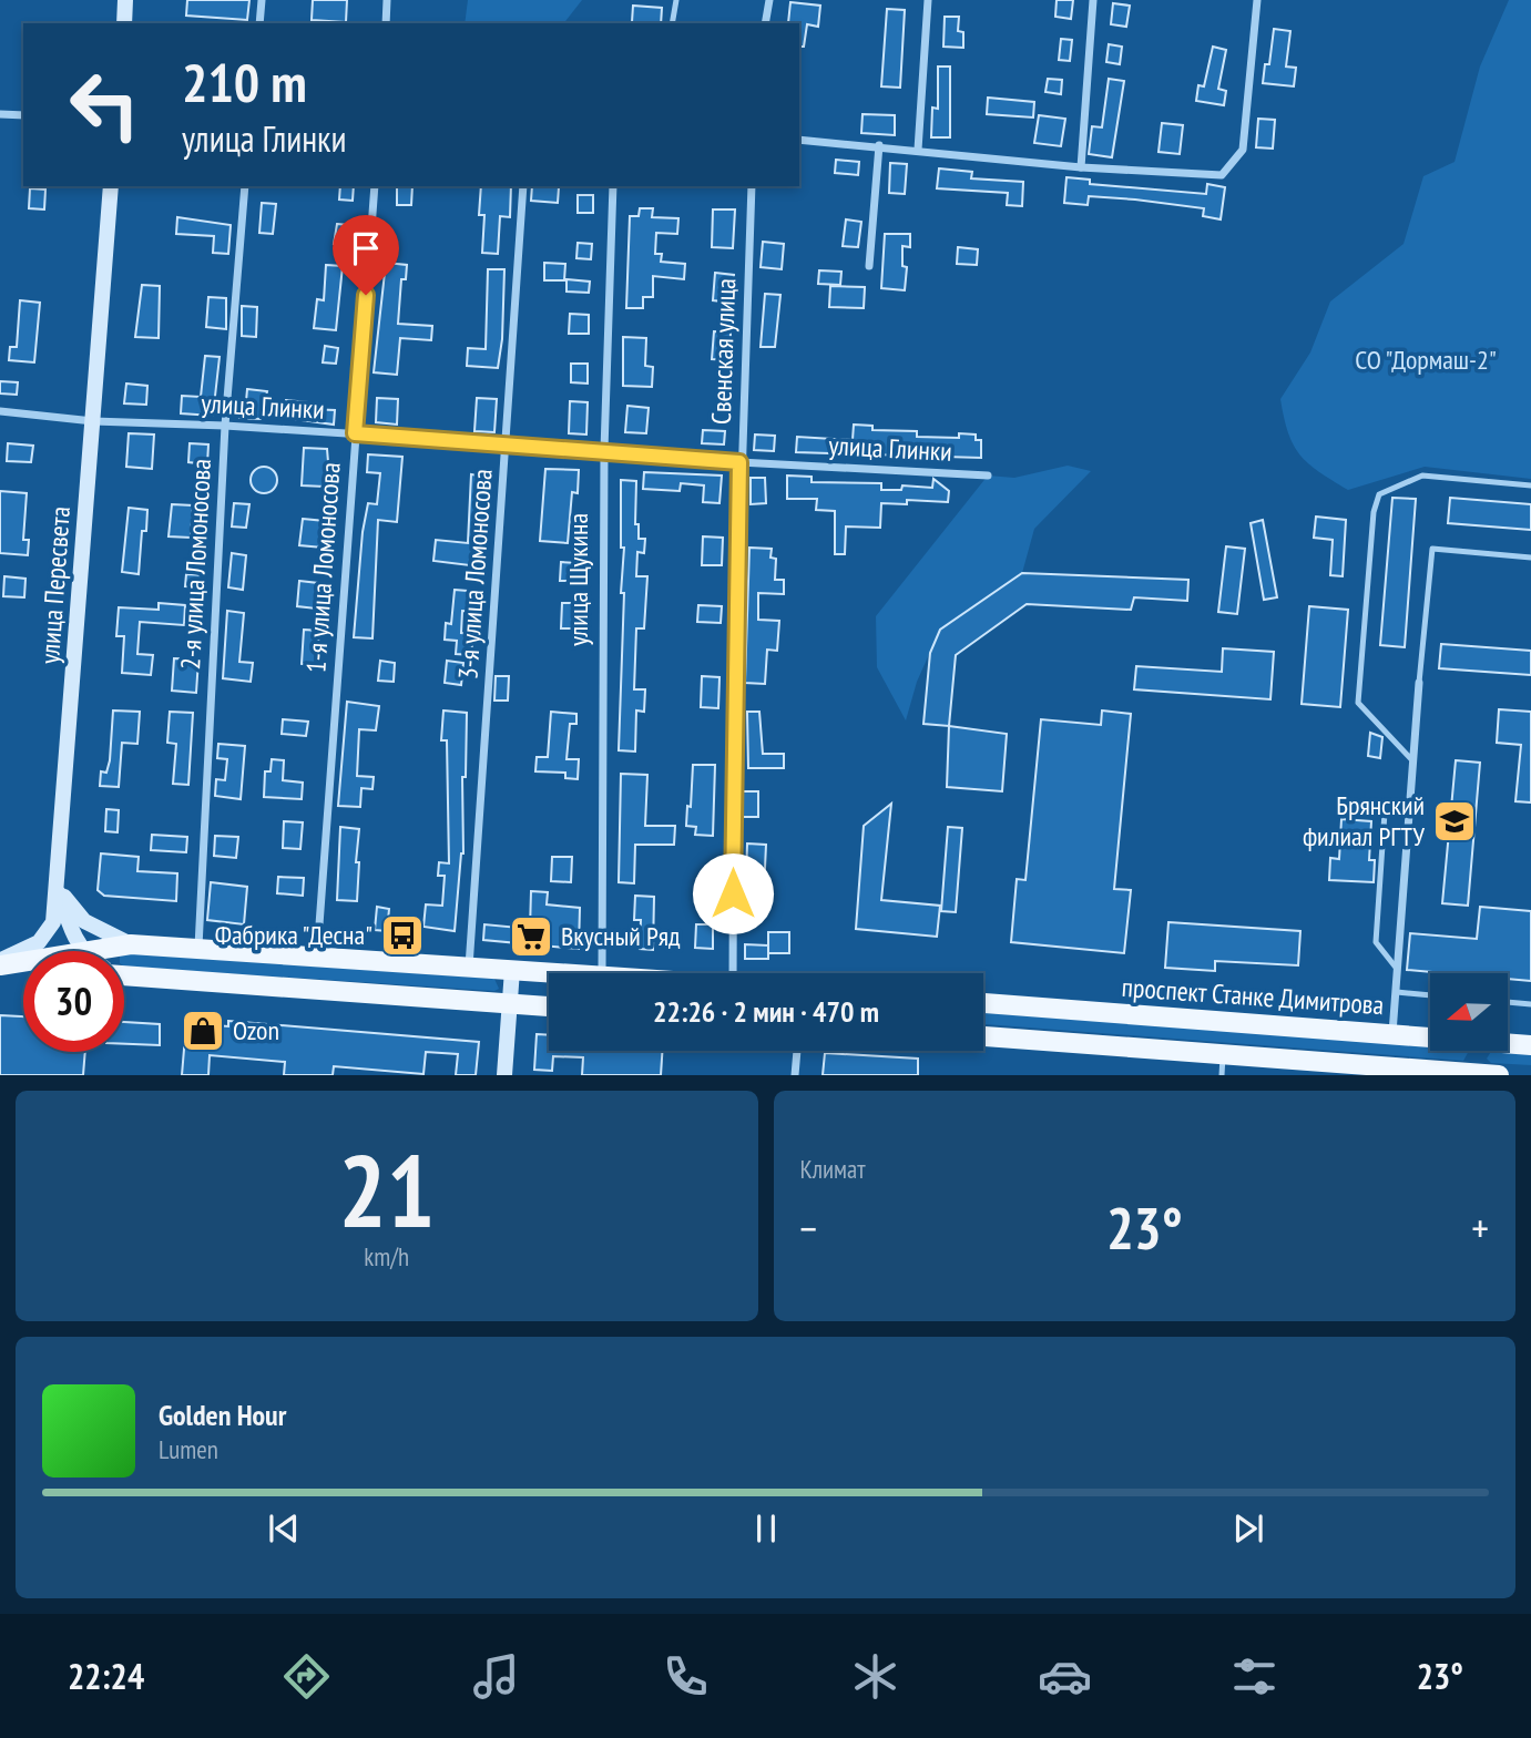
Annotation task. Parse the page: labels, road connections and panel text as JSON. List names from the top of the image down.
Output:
{
  "streets": {
    "main road": ["улица Пересвета", "проспект Станке Димитрова"],
    "street": [
      "Свенская улица",
      "улица Глинки",
      "2-я улица Ломоносова",
      "1-я улица Ломоносова",
      "3-я улица Ломоносова",
      "улица Щукина"
    ]
  },
  "crossings": [
    ["Свенская улица", "улица Глинки"],
    ["улица Глинки", "2-я улица Ломоносова"],
    ["улица Глинки", "1-я улица Ломоносова"],
    ["улица Глинки", "3-я улица Ломоносова"],
    ["улица Глинки", "улица Щукина"],
    ["улица Глинки", "улица Пересвета"]
  ],
  "parks": ["СО \"Дормаш-2\""],
  "places": {
    "school or university": ["Брянский филиал РГТУ"],
    "bus stop": ["Фабрика \"Десна\""],
    "supermarket": ["Вкусный Ряд"],
    "shop": ["Ozon"]
  },
  "north": "left",
  "page": {
    "turn": ["210 m", "улица Глинки"],
    "limit": "30",
    "trip": "22:26 · 2 мин · 470 m",
    "tile": [
      ["21", "km/h"],
      "Климат"
    ],
    "heat": ["−", "23°", "+"],
    "song": ["Golden Hour", "Lumen"],
    "tabs": ["22:24", "23°"]
  }
}
